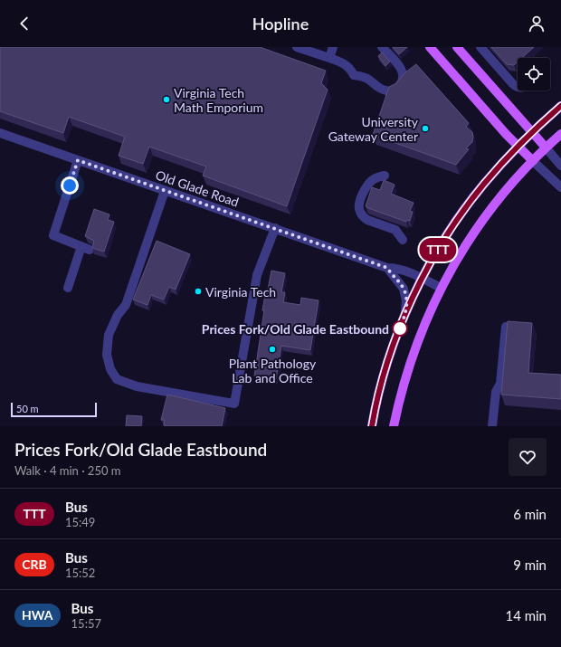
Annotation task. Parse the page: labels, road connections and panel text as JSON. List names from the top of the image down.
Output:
{
  "streets": {
    "street": ["Old Glade Road"]
  },
  "places": [
    "Virginia Tech Math Emporium",
    "University Gateway Center",
    "Virginia Tech",
    "Prices Fork/Old Glade Eastbound",
    "Plant Pathology Lab and Office"
  ],
  "lines": ["bus line TTT"],
  "scale_bar": "50 m",
  "page": {
    "header": "Hopline",
    "on_map": "TTT",
    "scale": "50 m",
    "heading": ["Prices Fork/Old Glade Eastbound", "Walk · 4 min · 250 m"],
    "list": [
      {
        "mark": "TTT",
        "name": "Bus",
        "note": "15:49",
        "value": "6 min"
      },
      {
        "mark": "CRB",
        "name": "Bus",
        "note": "15:52",
        "value": "9 min"
      },
      {
        "mark": "HWA",
        "name": "Bus",
        "note": "15:57",
        "value": "14 min"
      }
    ]
  }
}
